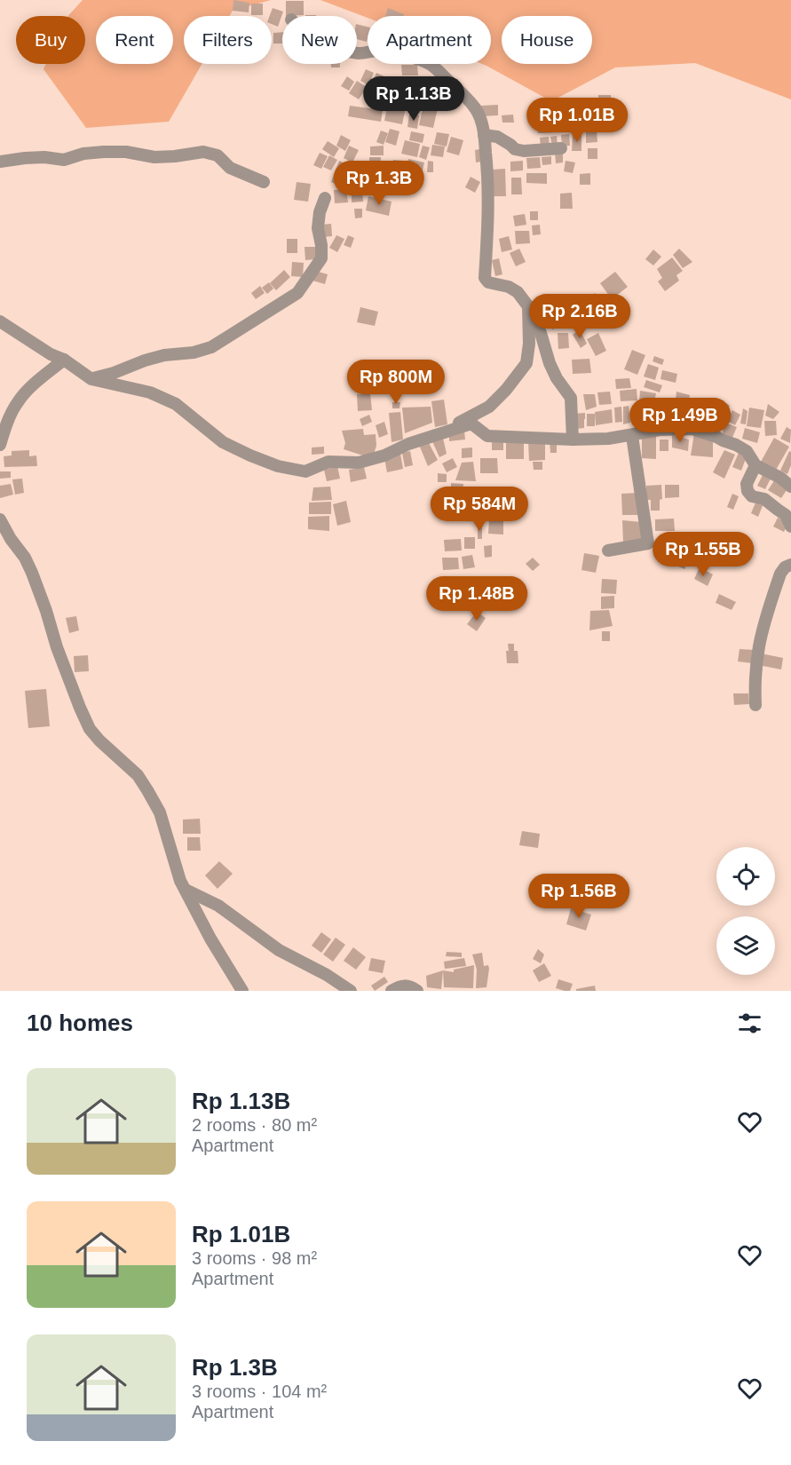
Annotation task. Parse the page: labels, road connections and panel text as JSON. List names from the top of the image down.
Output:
{
  "page": {
    "chip": [
      "Buy",
      "Rent",
      "Filters",
      "New",
      "Apartment",
      "House"
    ],
    "price": [
      "Rp 1.13B",
      "Rp 1.01B",
      "Rp 1.3B",
      "Rp 2.16B",
      "Rp 800M",
      "Rp 1.49B",
      "Rp 584M",
      "Rp 1.55B",
      "Rp 1.48B",
      "Rp 1.56B"
    ],
    "heading": "10 homes",
    "list": [
      {
        "name": "Rp 1.13B",
        "note": "2 rooms · 80 m² · Apartment"
      },
      {
        "name": "Rp 1.01B",
        "note": "3 rooms · 98 m² · Apartment"
      },
      {
        "name": "Rp 1.3B",
        "note": "3 rooms · 104 m² · Apartment"
      }
    ]
  }
}
